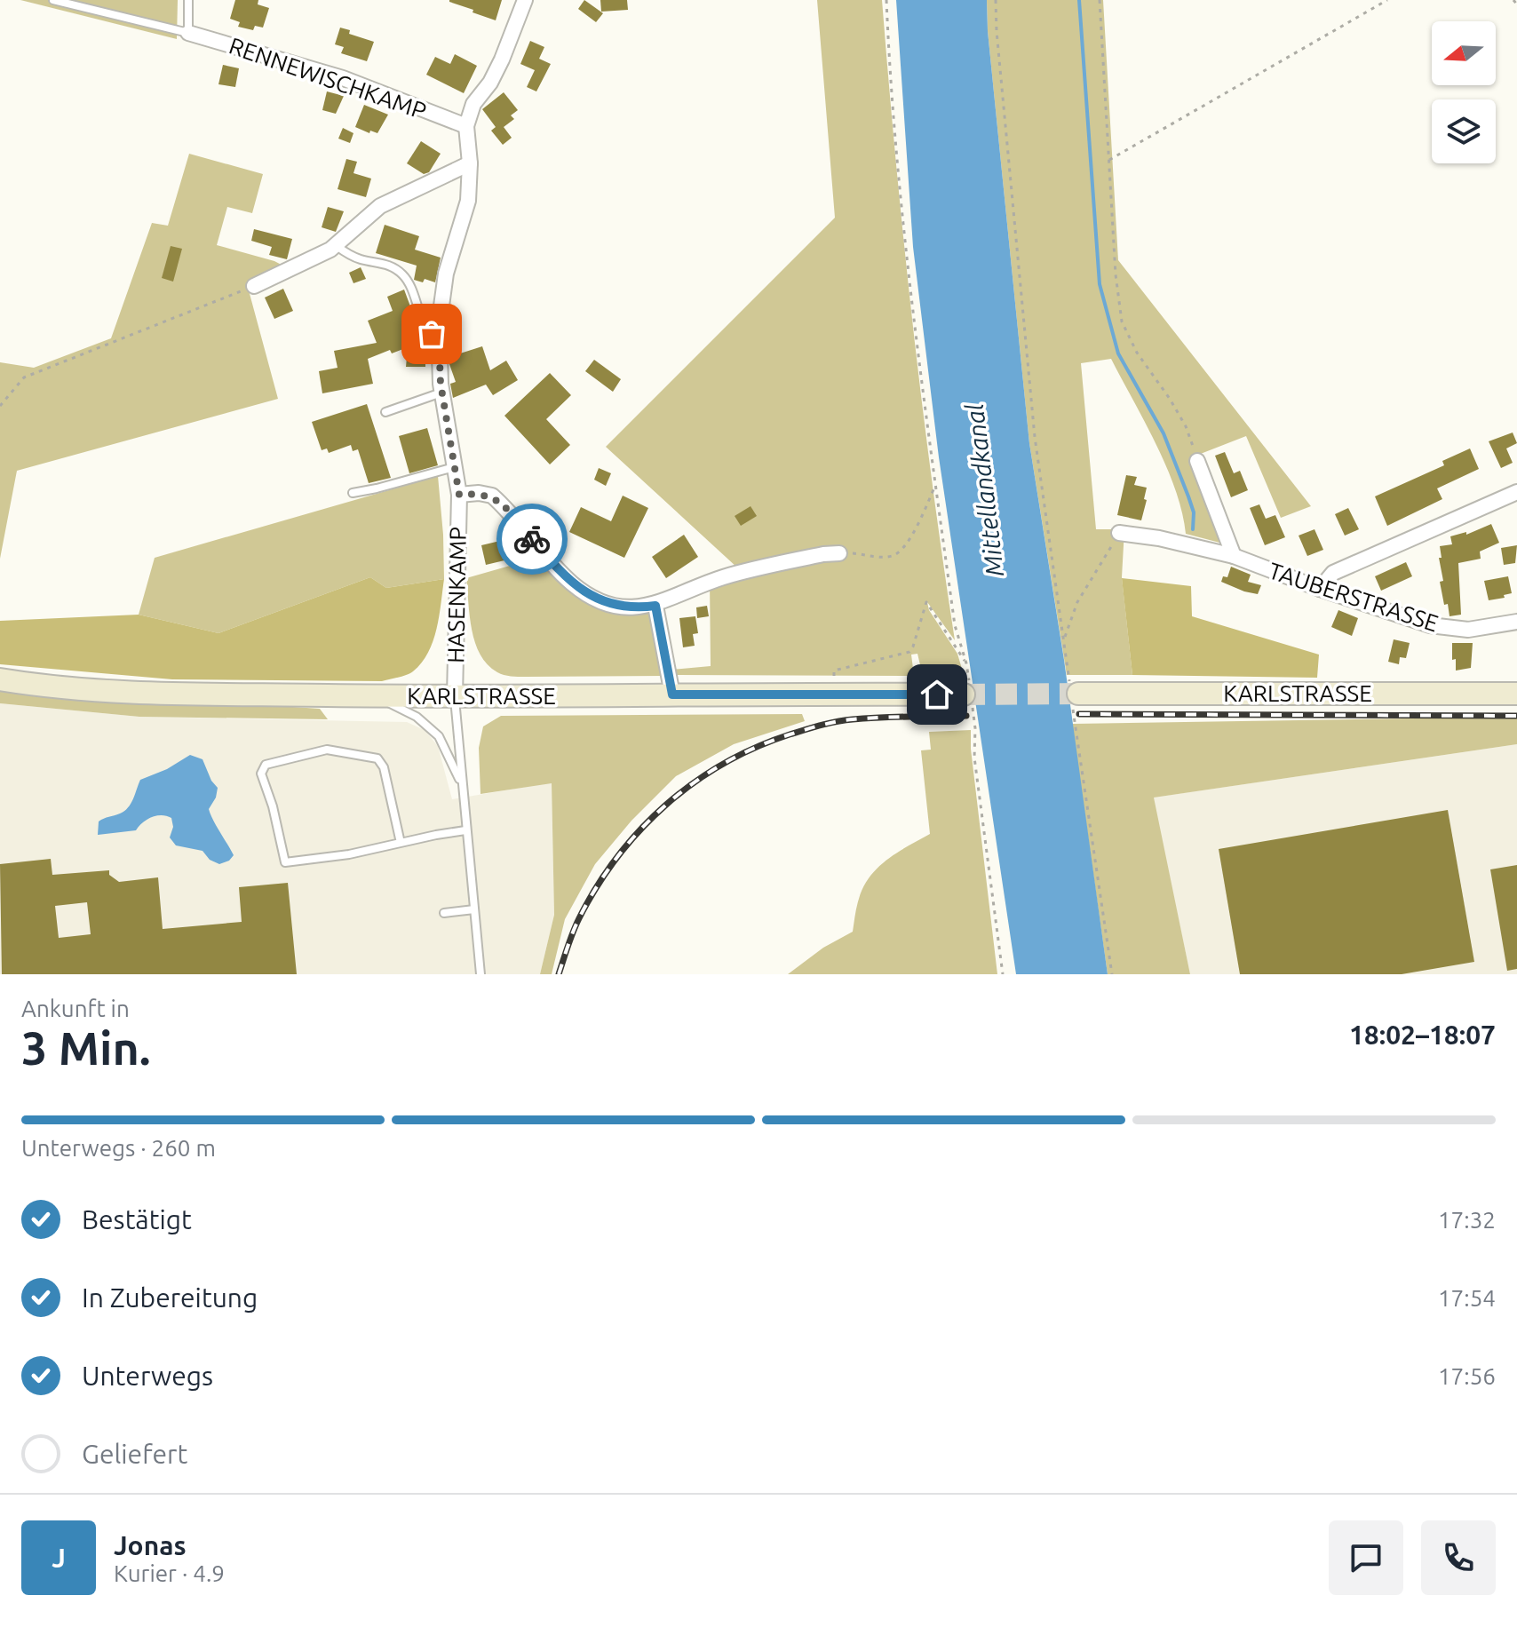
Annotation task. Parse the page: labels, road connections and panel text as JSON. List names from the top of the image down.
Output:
{
  "streets": {
    "street": [
      "RENNEWISCHKAMP",
      "HASENKAMP",
      "TAUBERSTRASSE",
      "KARLSTRASSE"
    ]
  },
  "crossings": [
    ["RENNEWISCHKAMP", "HASENKAMP"],
    ["HASENKAMP", "KARLSTRASSE"]
  ],
  "water": ["Mittellandkanal"],
  "north": "left",
  "page": {
    "heading": ["3 Min.", "Ankunft in", "18:02–18:07"],
    "panel": ["Jonas", "Kurier · 4.9"],
    "bar": "Unterwegs · 260 m",
    "list": [
      ["Bestätigt", "17:32"],
      ["In Zubereitung", "17:54"],
      ["Unterwegs", "17:56"],
      "Geliefert"
    ],
    "round": "J"
  }
}
